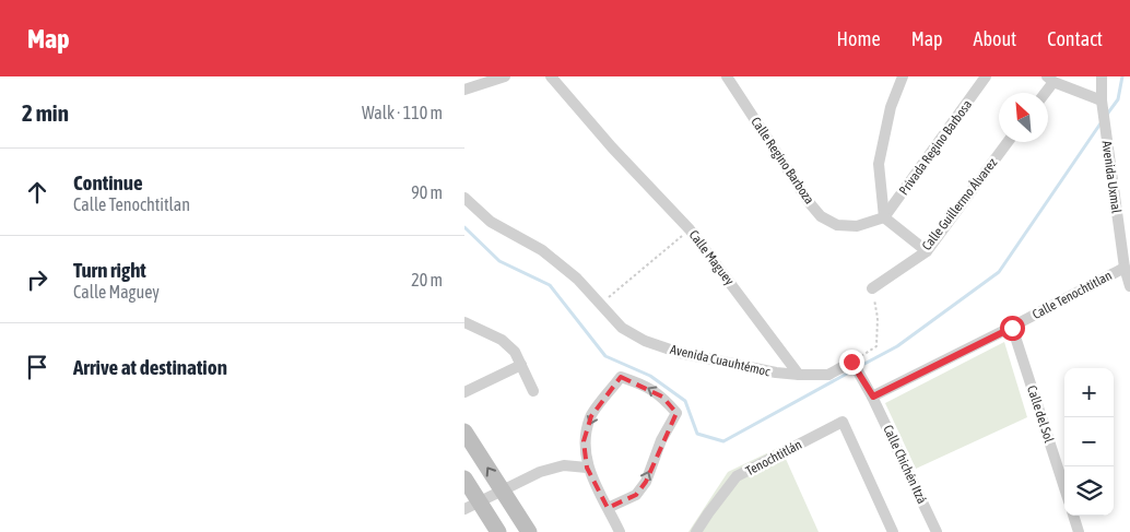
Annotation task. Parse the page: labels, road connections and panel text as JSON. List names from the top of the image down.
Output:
{
  "streets": {
    "street": [
      "Privada Regino Barbosa",
      "Calle Regino Barboza",
      "Avenida Uxmal",
      "Calle Guillermo Álvarez",
      "Calle Maguey",
      "Calle Tenochtitlan",
      "Avenida Cuauhtémoc",
      "Calle del Sol",
      "Tenochtitlán",
      "Calle Chichén Itzá"
    ]
  },
  "crossings": [
    ["Privada Regino Barbosa", "Calle Regino Barboza"],
    ["Avenida Uxmal", "Calle Tenochtitlan"],
    ["Calle Maguey", "Avenida Cuauhtémoc"],
    ["Calle Tenochtitlan", "Calle del Sol"],
    ["Calle Tenochtitlan", "Calle Chichén Itzá"]
  ],
  "north": "top left",
  "page": {
    "header": "Map",
    "nav": [
      "Home",
      "Map",
      "About",
      "Contact"
    ],
    "heading": ["2 min", "Walk · 110 m"],
    "list": [
      ["Continue", "Calle Tenochtitlan", "90 m"],
      ["Turn right", "Calle Maguey", "20 m"],
      "Arrive at destination"
    ],
    "map_buttons": ["+", "−"]
  }
}
